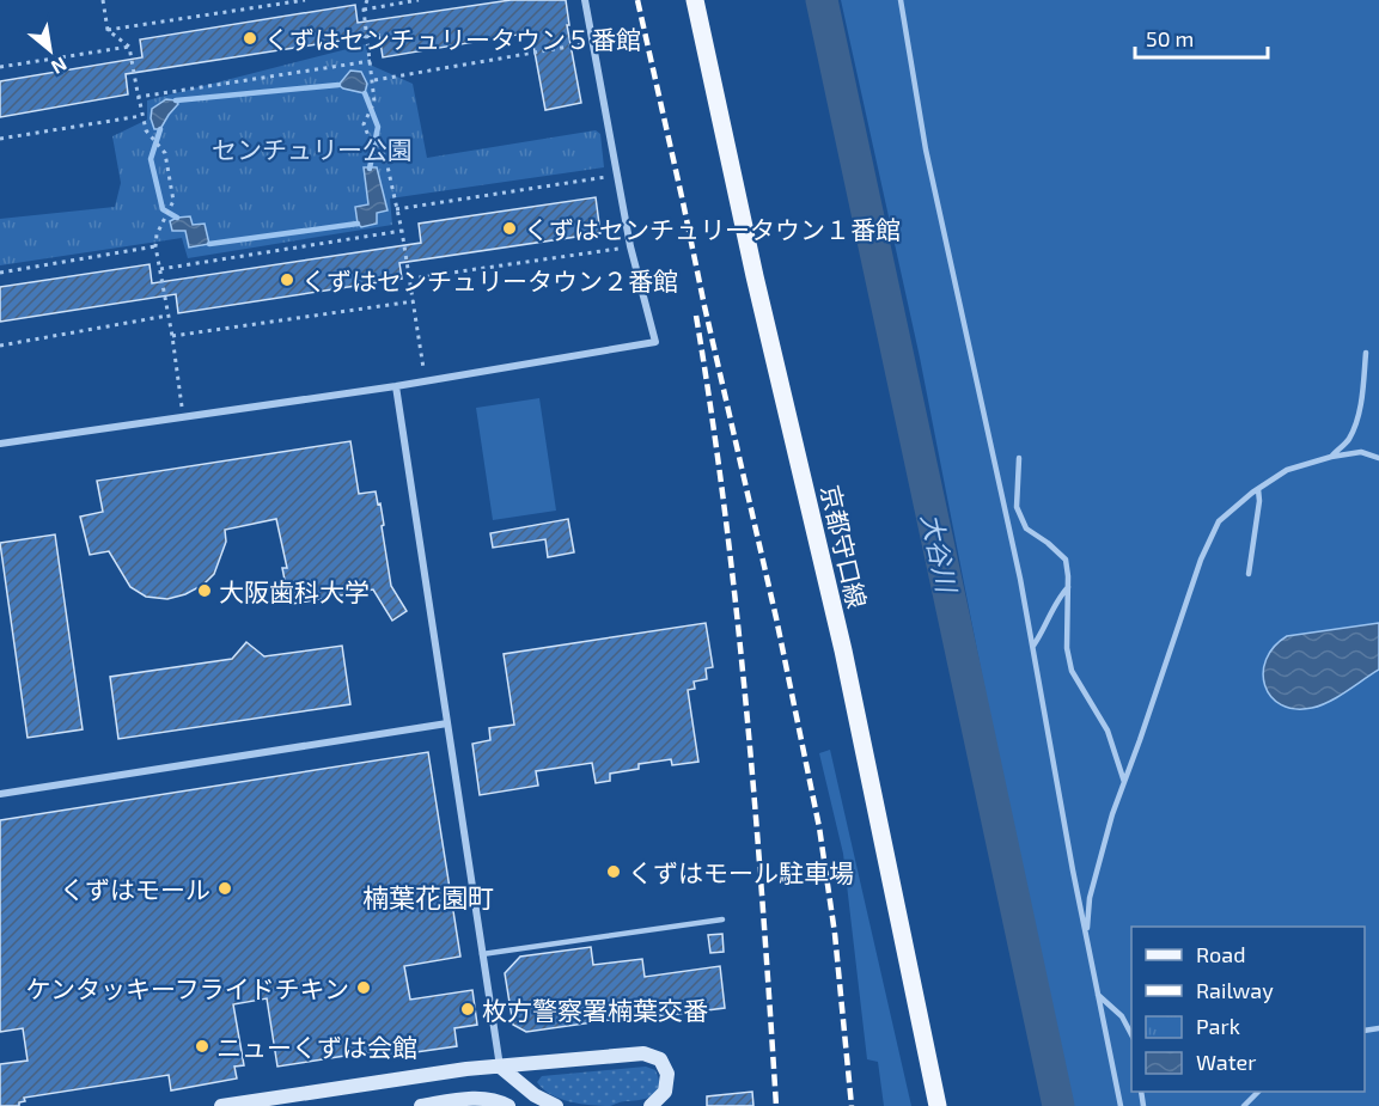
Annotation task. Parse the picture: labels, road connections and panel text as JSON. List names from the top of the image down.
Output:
{
  "streets": {
    "main road": ["京都守口線"]
  },
  "districts": ["楠葉花園町"],
  "water": ["大谷川"],
  "parks": ["センチュリー公園"],
  "places": [
    "くずはセンチュリータウン５番館",
    "くずはセンチュリータウン１番館",
    "くずはセンチュリータウン２番館",
    "大阪歯科大学",
    "くずはモール駐車場",
    "くずはモール",
    "ケンタッキーフライドチキン",
    "枚方警察署楠葉交番",
    "ニューくずは会館"
  ],
  "legend": [
    "Road",
    "Railway",
    "Park",
    "Water"
  ],
  "scale_bar": "50 m",
  "north": "bottom right"
}
